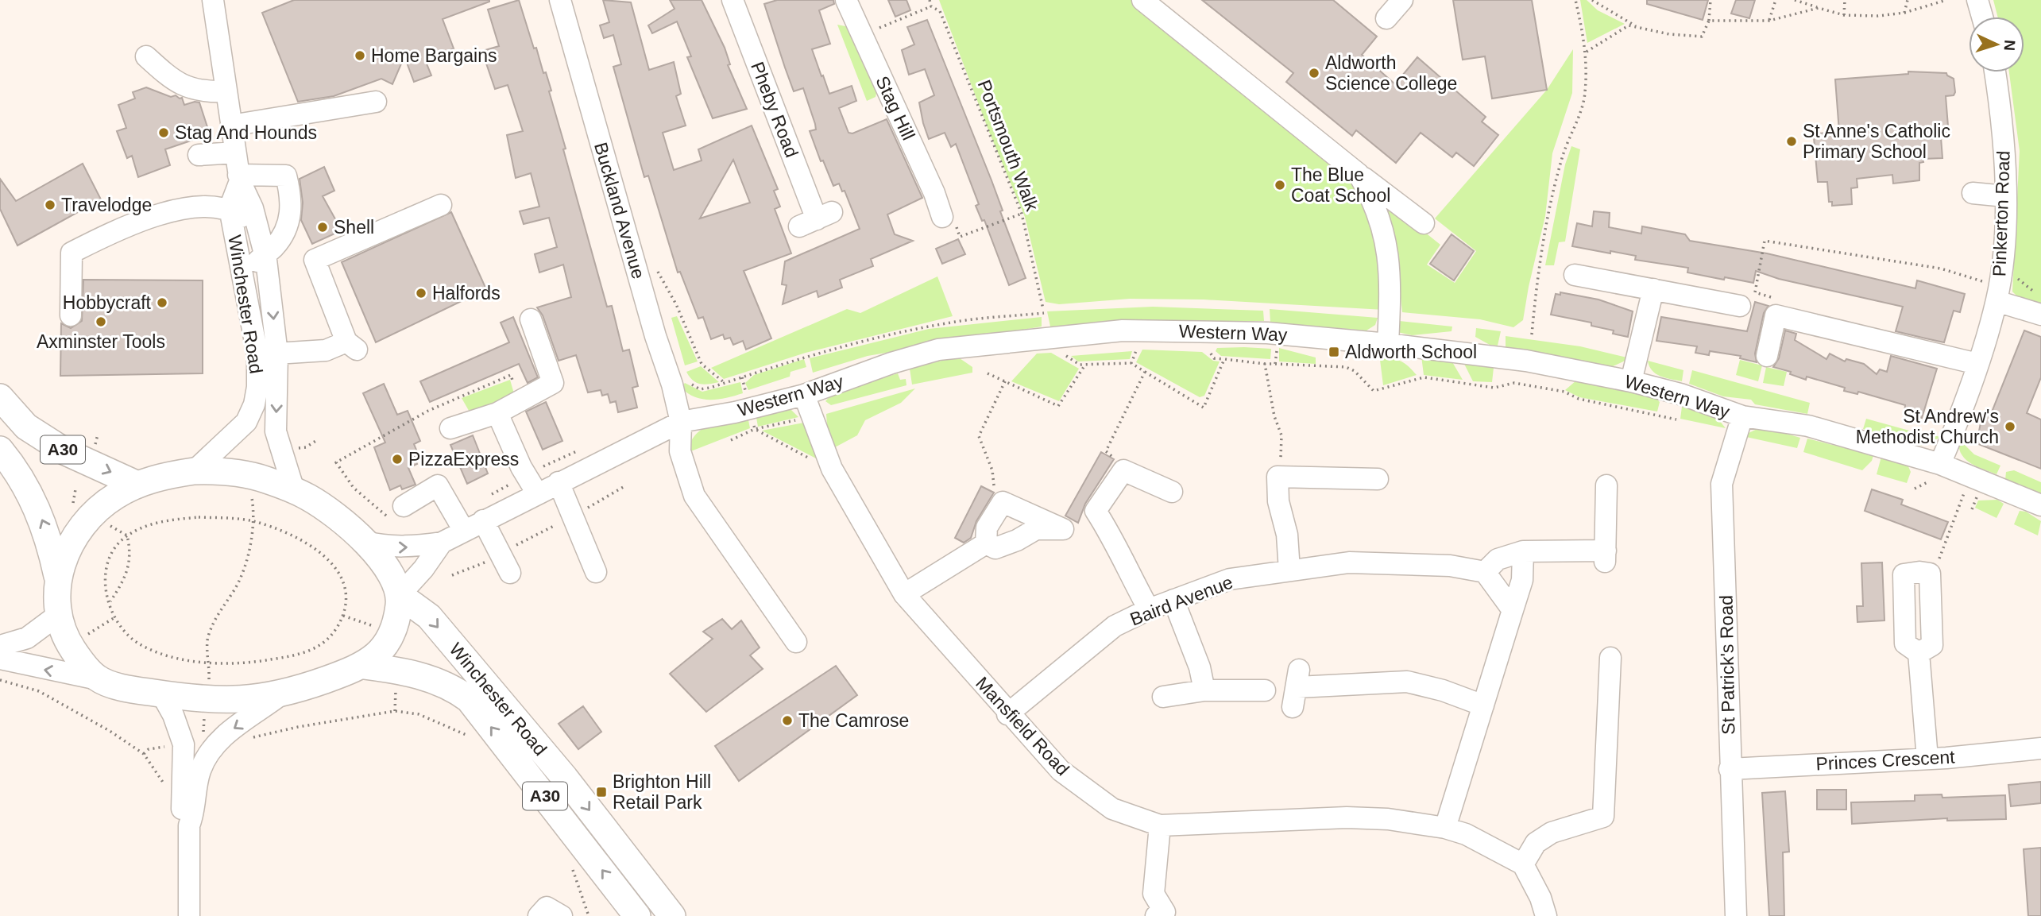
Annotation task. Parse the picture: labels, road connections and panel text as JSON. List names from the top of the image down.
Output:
{
  "streets": {
    "main road": ["Winchester Road", "A30"],
    "street": [
      "Stag Hill",
      "Pheby Road",
      "Buckland Avenue",
      "Pinkerton Road",
      "Western Way",
      "Baird Avenue",
      "St Patrick's Road",
      "Mansfield Road",
      "Princes Crescent"
    ],
    "path": ["Portsmouth Walk"]
  },
  "crossings": [
    ["Buckland Avenue", "Western Way"],
    ["Pinkerton Road", "Western Way"],
    ["Winchester Road", "Western Way"],
    ["Winchester Road", "A30"],
    ["Western Way", "A30"],
    ["Western Way", "St Patrick's Road"],
    ["Western Way", "Mansfield Road"],
    ["Baird Avenue", "Mansfield Road"],
    ["St Patrick's Road", "Princes Crescent"]
  ],
  "places": {
    "other": [
      "Home Bargains",
      "Aldworth Science College",
      "Stag And Hounds",
      "St Anne's Catholic Primary School",
      "The Blue Coat School",
      "Travelodge",
      "Shell",
      "Halfords",
      "Hobbycraft",
      "Axminster Tools",
      "St Andrew's Methodist Church",
      "PizzaExpress",
      "The Camrose"
    ],
    "transit": ["Aldworth School", "Brighton Hill Retail Park"]
  },
  "north": "right"
}
